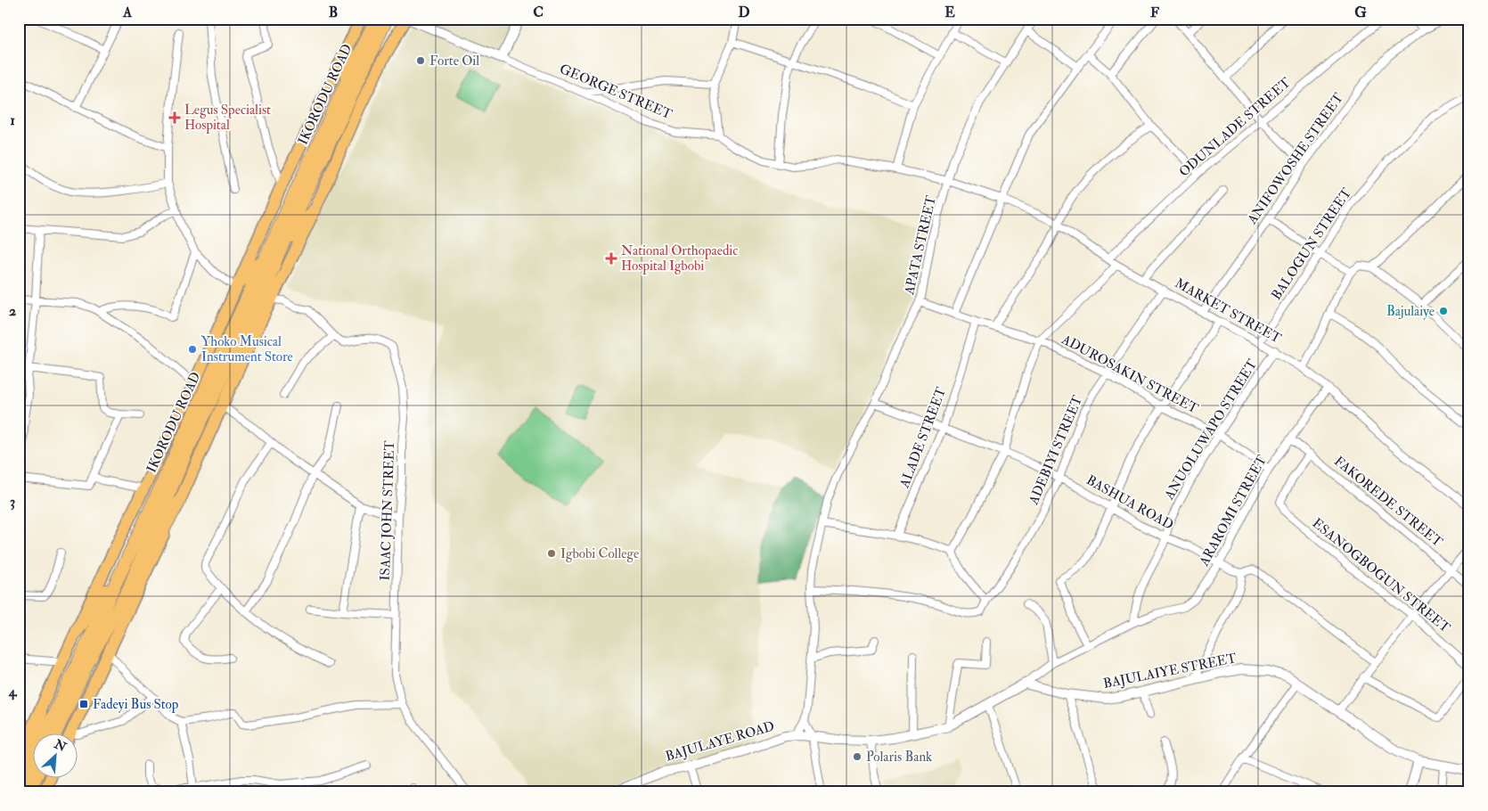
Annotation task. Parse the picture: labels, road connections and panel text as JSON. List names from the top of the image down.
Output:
{
  "streets": {
    "highway": ["IKORODU ROAD"],
    "street": [
      "GEORGE STREET",
      "ODUNLADE STREET",
      "ANIFOWOSHE STREET",
      "BALOGUN STREET",
      "APATA STREET",
      "MARKET STREET",
      "ADUROSAKIN STREET",
      "ANUOLUWAPO STREET",
      "ALADE STREET",
      "ADEBIYI STREET",
      "FAKOREDE STREET",
      "BASHUA ROAD",
      "ISAAC JOHN STREET",
      "ARAROMI STREET",
      "ESANOGBOGUN STREET",
      "BAJULAIYE STREET",
      "BAJULAYE ROAD"
    ]
  },
  "crossings": [
    ["GEORGE STREET", "APATA STREET"],
    ["GEORGE STREET", "MARKET STREET"],
    ["ODUNLADE STREET", "MARKET STREET"],
    ["ANIFOWOSHE STREET", "MARKET STREET"],
    ["BALOGUN STREET", "MARKET STREET"],
    ["APATA STREET", "MARKET STREET"],
    ["APATA STREET", "ADUROSAKIN STREET"],
    ["APATA STREET", "ADEBIYI STREET"],
    ["APATA STREET", "BASHUA ROAD"],
    ["MARKET STREET", "ANUOLUWAPO STREET"],
    ["MARKET STREET", "ADEBIYI STREET"],
    ["MARKET STREET", "ARAROMI STREET"],
    ["ADUROSAKIN STREET", "ANUOLUWAPO STREET"],
    ["ADUROSAKIN STREET", "ALADE STREET"],
    ["ADUROSAKIN STREET", "ADEBIYI STREET"],
    ["ADUROSAKIN STREET", "ARAROMI STREET"],
    ["ANUOLUWAPO STREET", "BASHUA ROAD"],
    ["ANUOLUWAPO STREET", "ARAROMI STREET"],
    ["ALADE STREET", "BASHUA ROAD"],
    ["ADEBIYI STREET", "BASHUA ROAD"],
    ["FAKOREDE STREET", "ARAROMI STREET"],
    ["FAKOREDE STREET", "ESANOGBOGUN STREET"],
    ["BASHUA ROAD", "ARAROMI STREET"],
    ["ARAROMI STREET", "BAJULAIYE STREET"]
  ],
  "places": {
    "other": [
      "Forte Oil",
      "Bajulaiye",
      "Yhoko Musical Instrument Store",
      "Igbobi College",
      "Polaris Bank"
    ],
    "health": ["Legus Specialist Hospital", "National Orthopaedic Hospital Igbobi"],
    "transit": ["Fadeyi Bus Stop"]
  },
  "north": "top right",
  "grid": {
    "columns": [
      "A",
      "B",
      "C",
      "D",
      "E",
      "F",
      "G"
    ],
    "rows": [
      "1",
      "2",
      "3",
      "4"
    ]
  }
}
